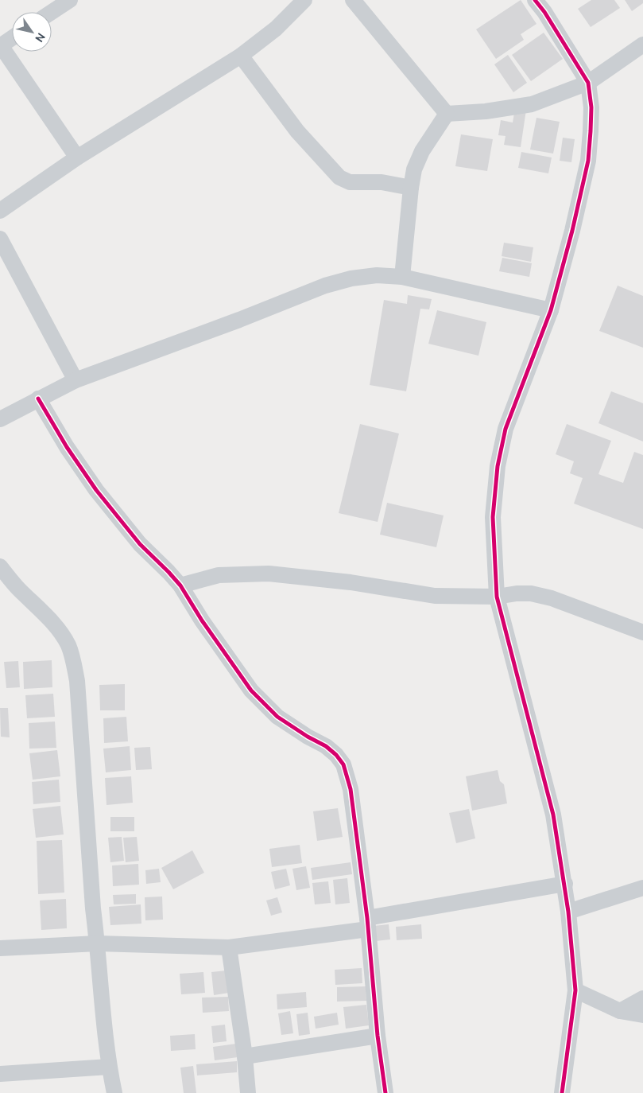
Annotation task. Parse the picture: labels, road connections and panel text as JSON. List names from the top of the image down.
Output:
{
  "north": "bottom right"
}
